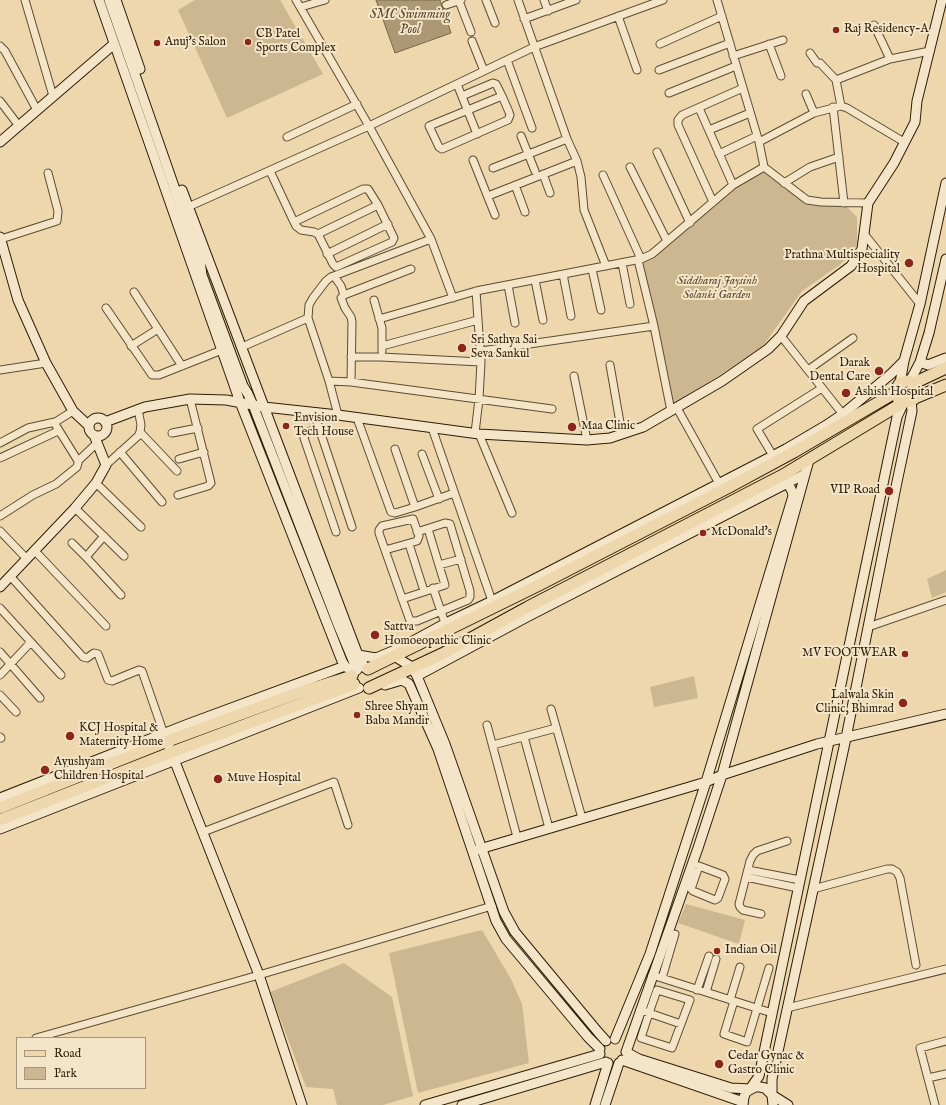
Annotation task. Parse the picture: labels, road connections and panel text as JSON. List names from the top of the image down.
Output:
{
  "water": ["SMC Swimming Pool"],
  "parks": ["Siddharaj Jaysinh Solanki Garden"],
  "places": [
    "Raj Residency-A",
    "CB Patel Sports Complex",
    "Anuj's Salon",
    "Prathna Multispeciality Hospital",
    "Sri Sathya Sai Seva Sankul",
    "Darak Dental Care",
    "Ashish Hospital",
    "Envision Tech House",
    "Maa Clinic",
    "VIP Road",
    "McDonald's",
    "Sattva Homoeopathic Clinic",
    "MV FOOTWEAR",
    "Lalwala Skin Clinic, Bhimrad",
    "Shree Shyam Baba Mandir",
    "KCJ Hospital & Maternity Home",
    "Ayushyam Children Hospital",
    "Muve Hospital",
    "Indian Oil",
    "Cedar Gynac & Gastro Clinic"
  ],
  "legend": ["Road", "Park"]
}
